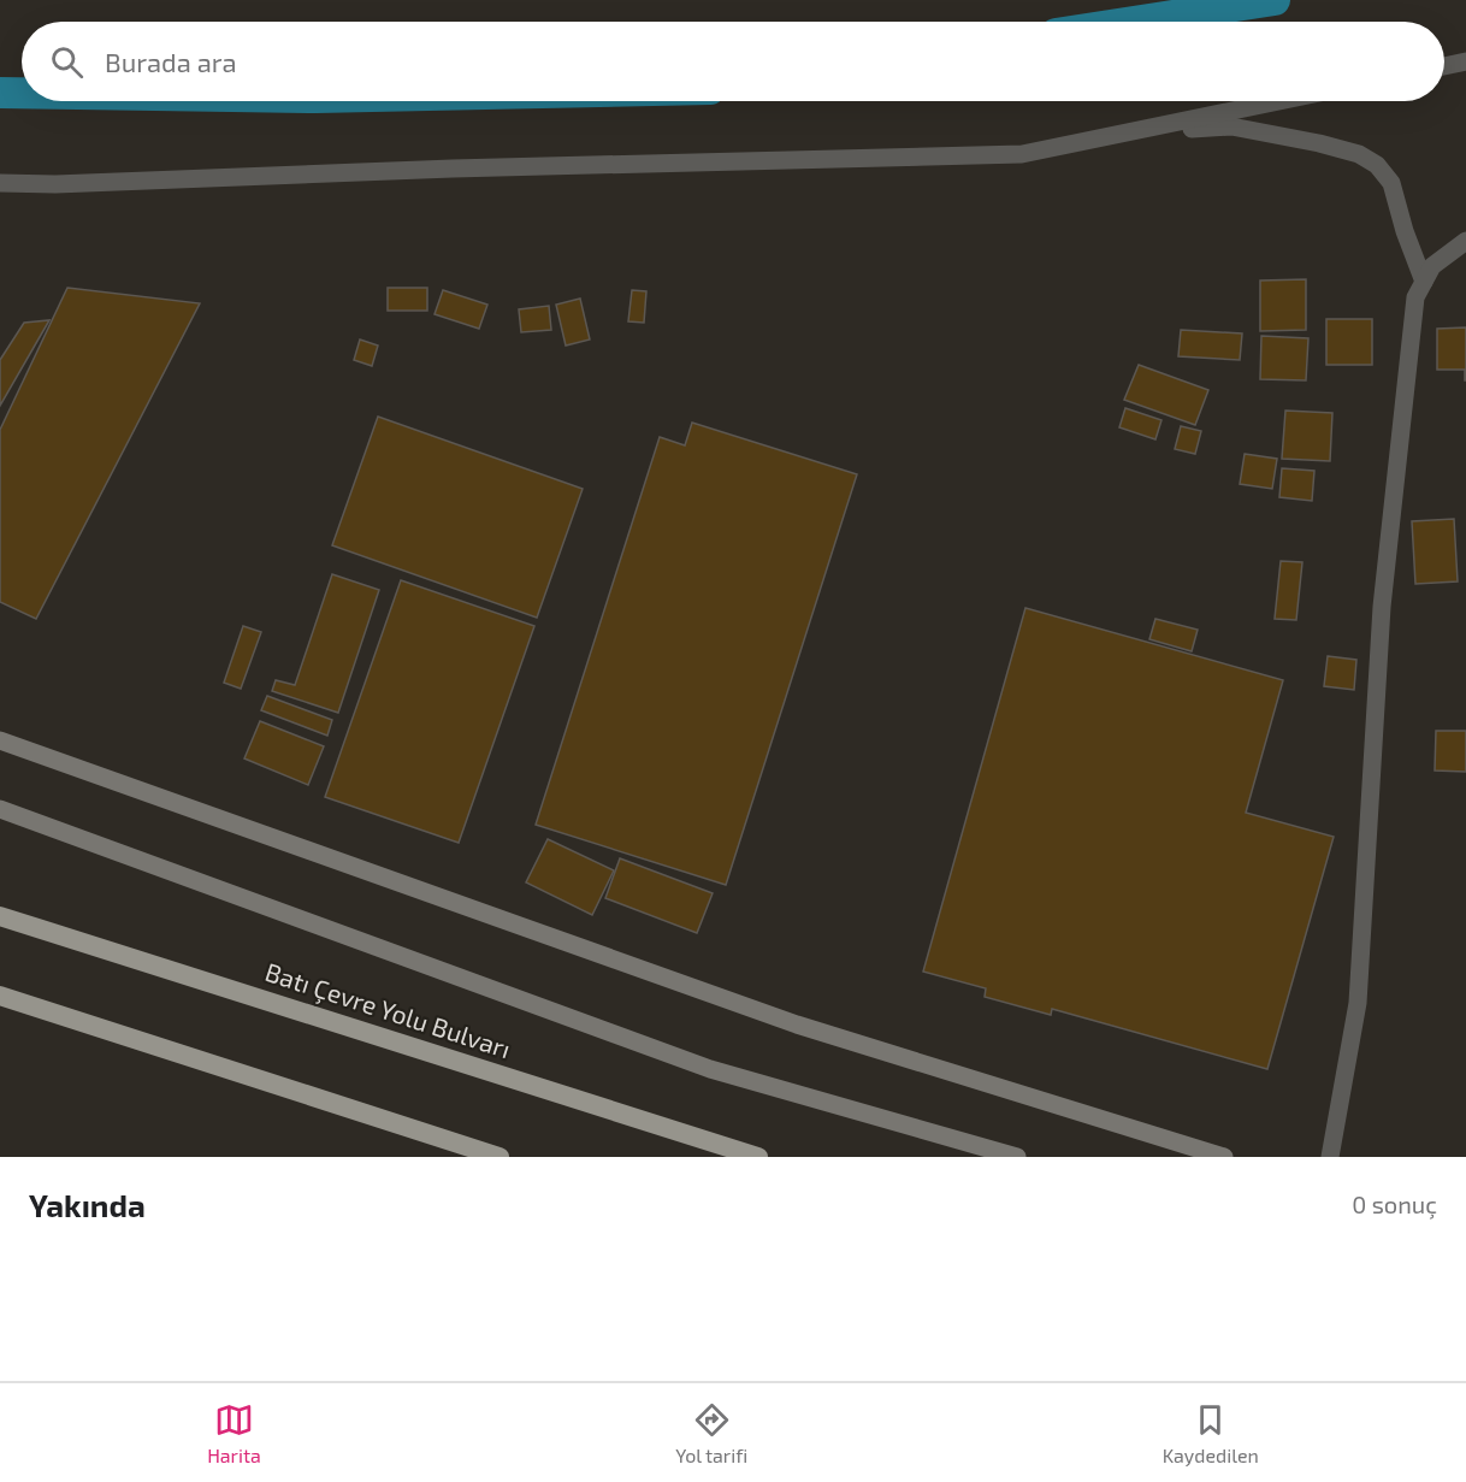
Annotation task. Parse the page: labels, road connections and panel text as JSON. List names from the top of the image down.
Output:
{
  "streets": {
    "highway": ["Batı Çevre Yolu Bulvarı"]
  },
  "page": {
    "search": "Burada ara",
    "heading": ["Yakında", "0 sonuç"],
    "nav": ["Harita", "Yol tarifi", "Kaydedilen"]
  }
}
